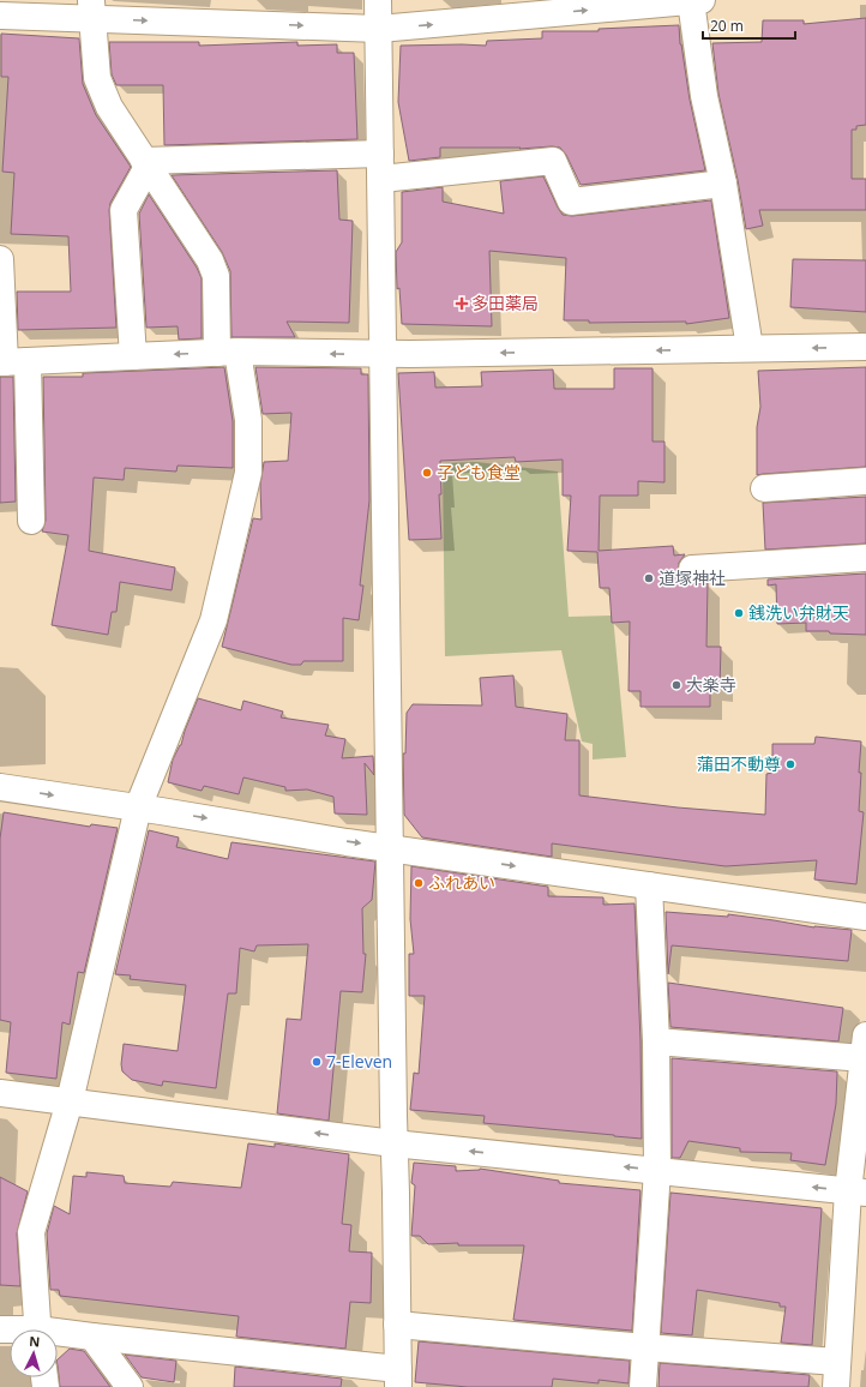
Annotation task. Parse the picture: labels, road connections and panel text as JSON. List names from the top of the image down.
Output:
{
  "places": {
    "health": ["多田薬局"],
    "other": [
      "子ども食堂",
      "道塚神社",
      "銭洗い弁財天",
      "大楽寺",
      "蒲田不動尊",
      "ふれあい",
      "7-Eleven"
    ]
  },
  "scale_bar": "20 m",
  "north": "top"
}
